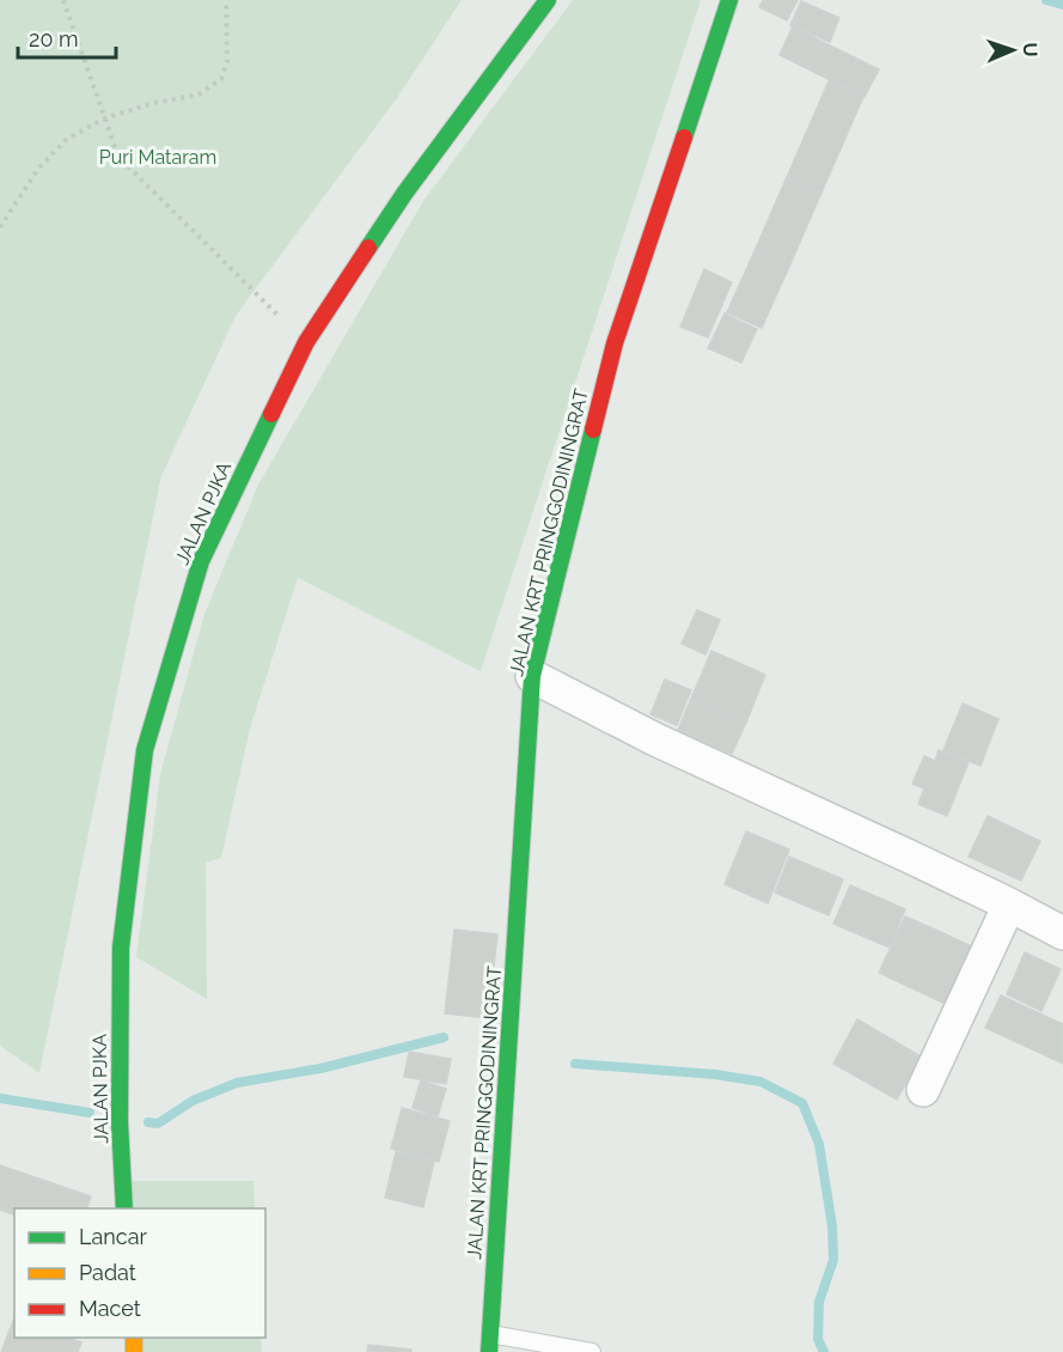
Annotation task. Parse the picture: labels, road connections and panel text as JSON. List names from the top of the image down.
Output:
{
  "streets": {
    "main road": ["JALAN PJKA", "JALAN KRT PRINGGODININGRAT"]
  },
  "parks": ["Puri Mataram"],
  "legend": ["Lancar", "Padat", "Macet"],
  "scale_bar": "20 m",
  "north": "right"
}
